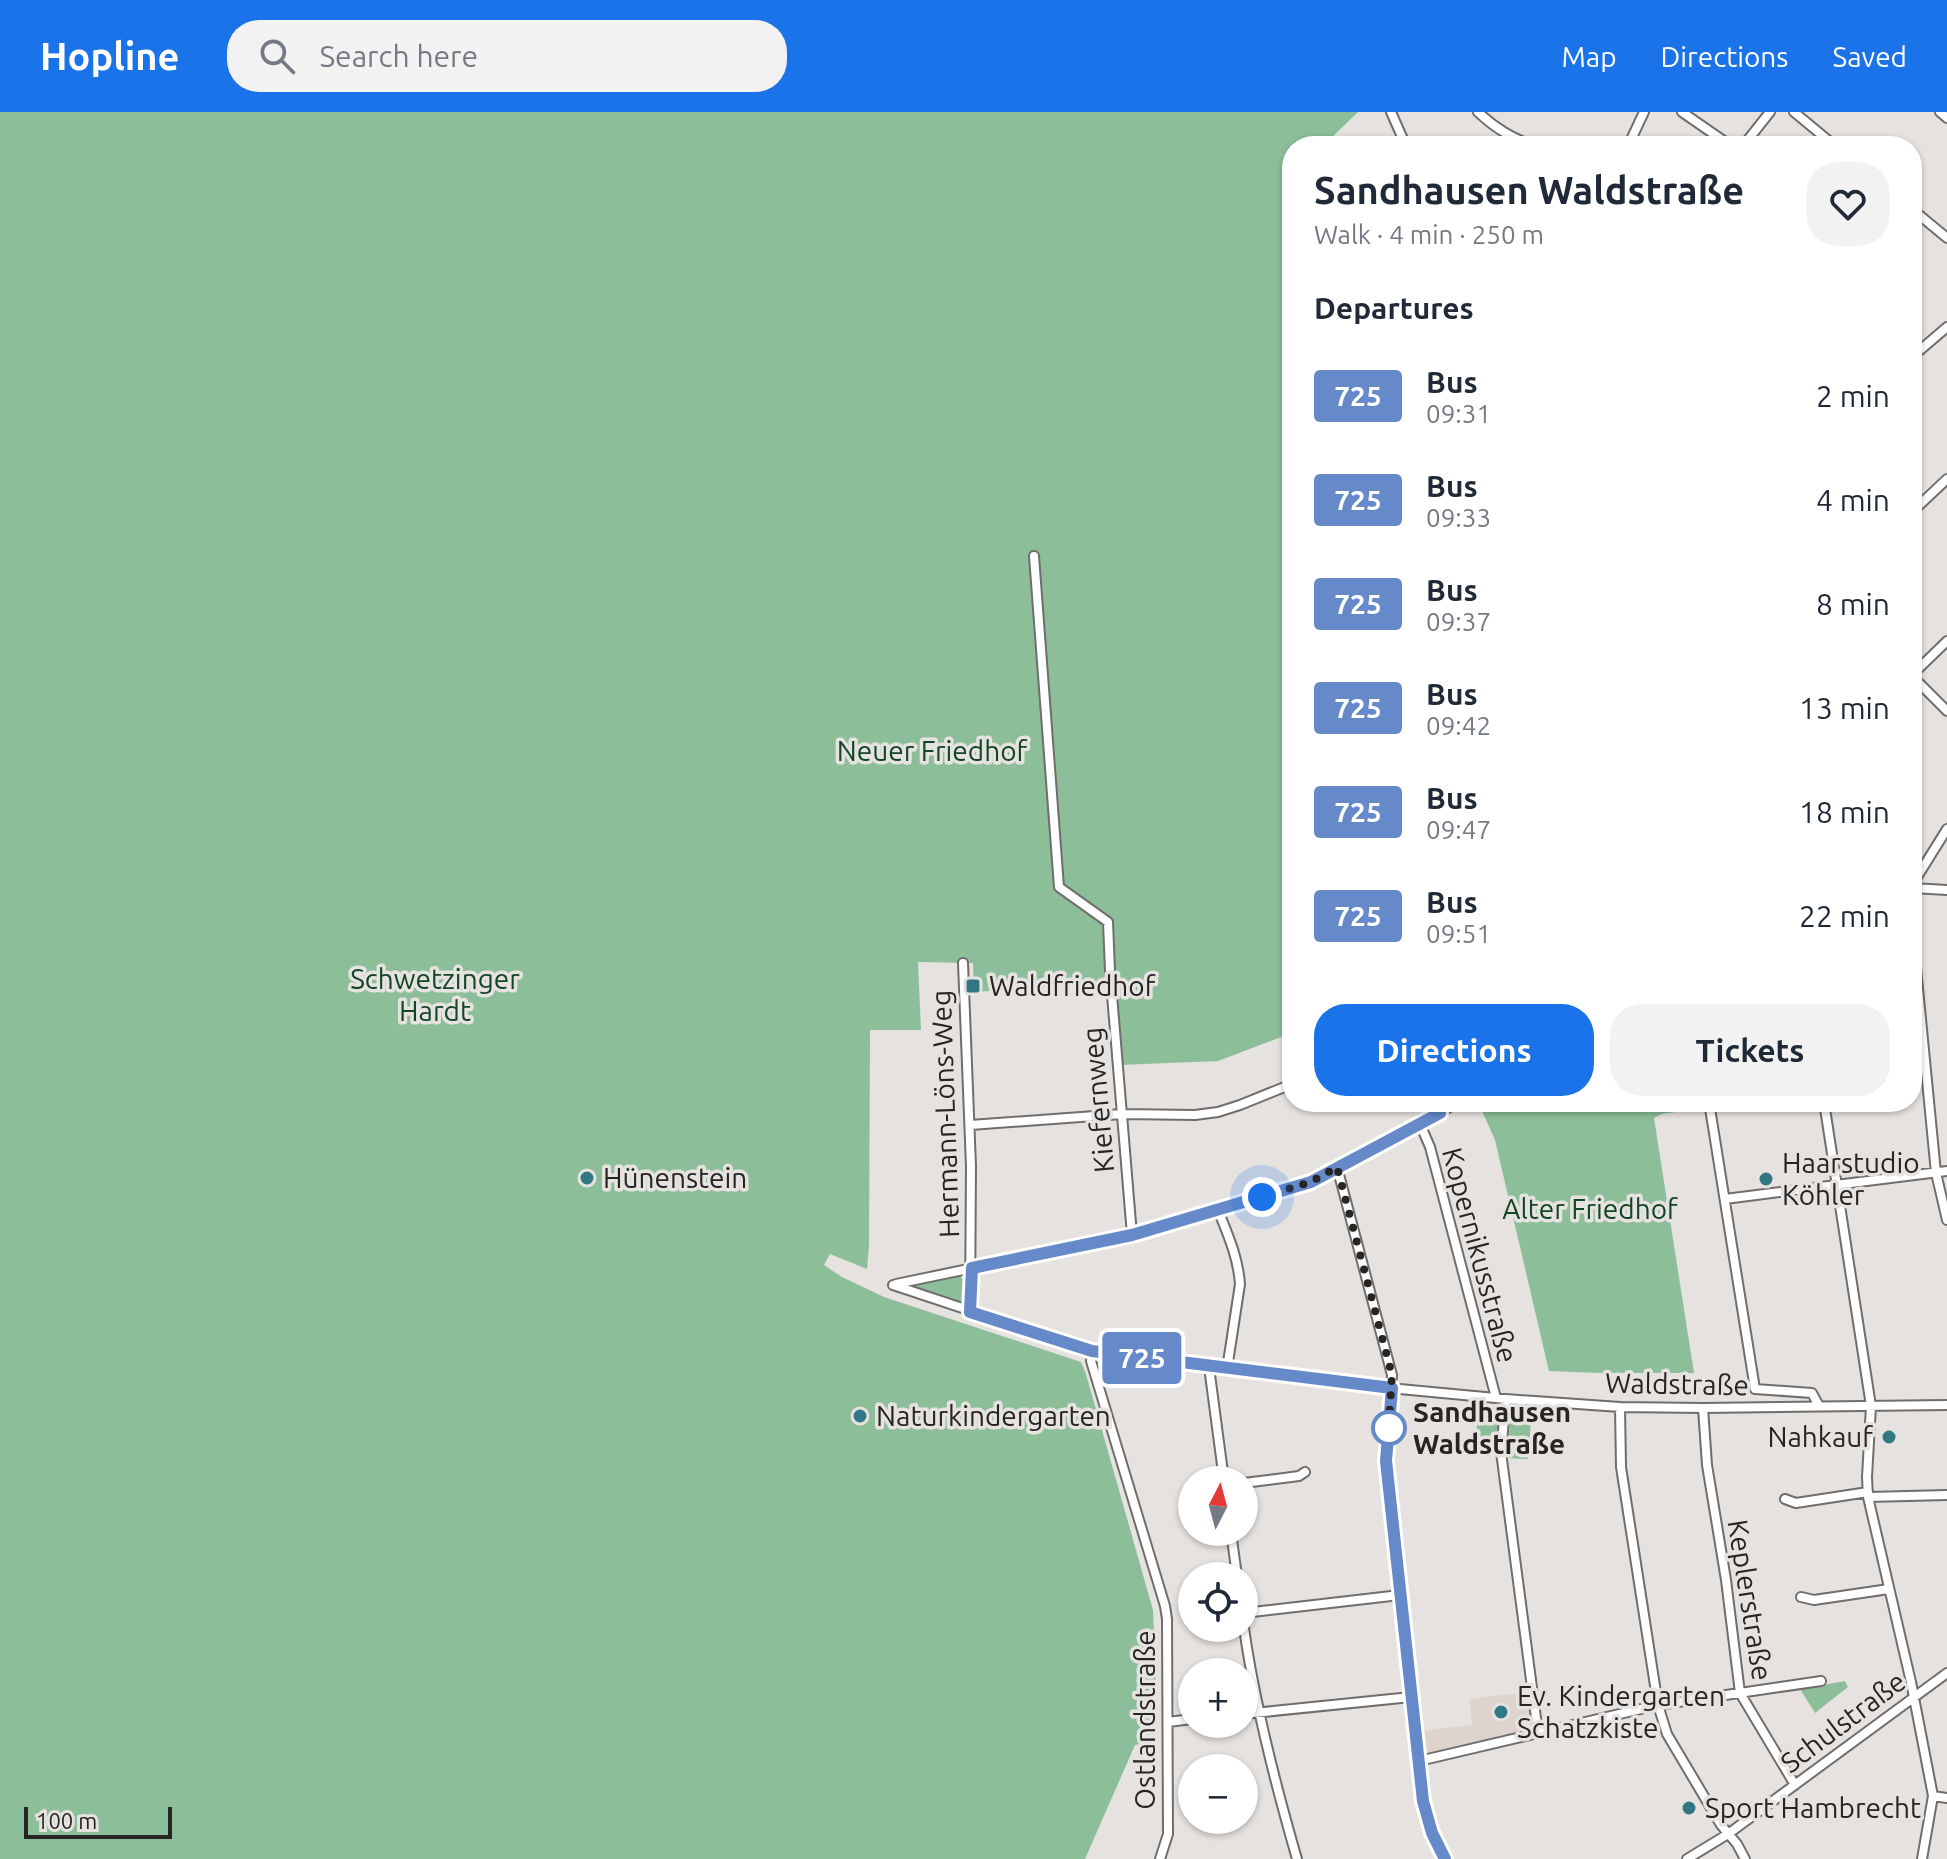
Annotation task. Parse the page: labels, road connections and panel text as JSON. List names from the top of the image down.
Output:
{
  "streets": {
    "street": [
      "Kiefernweg",
      "Hermann-Löns-Weg",
      "Kopernikusstraße",
      "Waldstraße",
      "Keplerstraße",
      "Ostlandstraße",
      "Schulstraße"
    ]
  },
  "crossings": [
    ["Hermann-Löns-Weg", "Waldstraße"],
    ["Kopernikusstraße", "Waldstraße"],
    ["Waldstraße", "Keplerstraße"],
    ["Waldstraße", "Ostlandstraße"],
    ["Keplerstraße", "Schulstraße"]
  ],
  "parks": ["Neuer Friedhof", "Schwetzinger Hardt", "Alter Friedhof"],
  "places": {
    "transit": ["Waldfriedhof"],
    "other": [
      "Hünenstein",
      "Haarstudio Köhler",
      "Naturkindergarten",
      "Sandhausen Waldstraße",
      "Nahkauf",
      "Ev. Kindergarten Schatzkiste",
      "Sport Hambrecht"
    ]
  },
  "lines": ["bus line 725"],
  "scale_bar": "100 m",
  "north": "top",
  "page": {
    "header": "Hopline",
    "search": "Search here",
    "nav": ["Map", "Directions", "Saved"],
    "on_map": "725",
    "heading": [
      ["Sandhausen Waldstraße", "Walk · 4 min · 250 m"],
      "Departures"
    ],
    "list": [
      {
        "mark": "725",
        "name": "Bus",
        "note": "09:31",
        "value": "2 min"
      },
      {
        "mark": "725",
        "name": "Bus",
        "note": "09:33",
        "value": "4 min"
      },
      {
        "mark": "725",
        "name": "Bus",
        "note": "09:37",
        "value": "8 min"
      },
      {
        "mark": "725",
        "name": "Bus",
        "note": "09:42",
        "value": "13 min"
      },
      {
        "mark": "725",
        "name": "Bus",
        "note": "09:47",
        "value": "18 min"
      },
      {
        "mark": "725",
        "name": "Bus",
        "note": "09:51",
        "value": "22 min"
      }
    ],
    "buttons": ["Directions", "Tickets"],
    "map_buttons": ["+", "−"],
    "scale": "100 m"
  }
}
